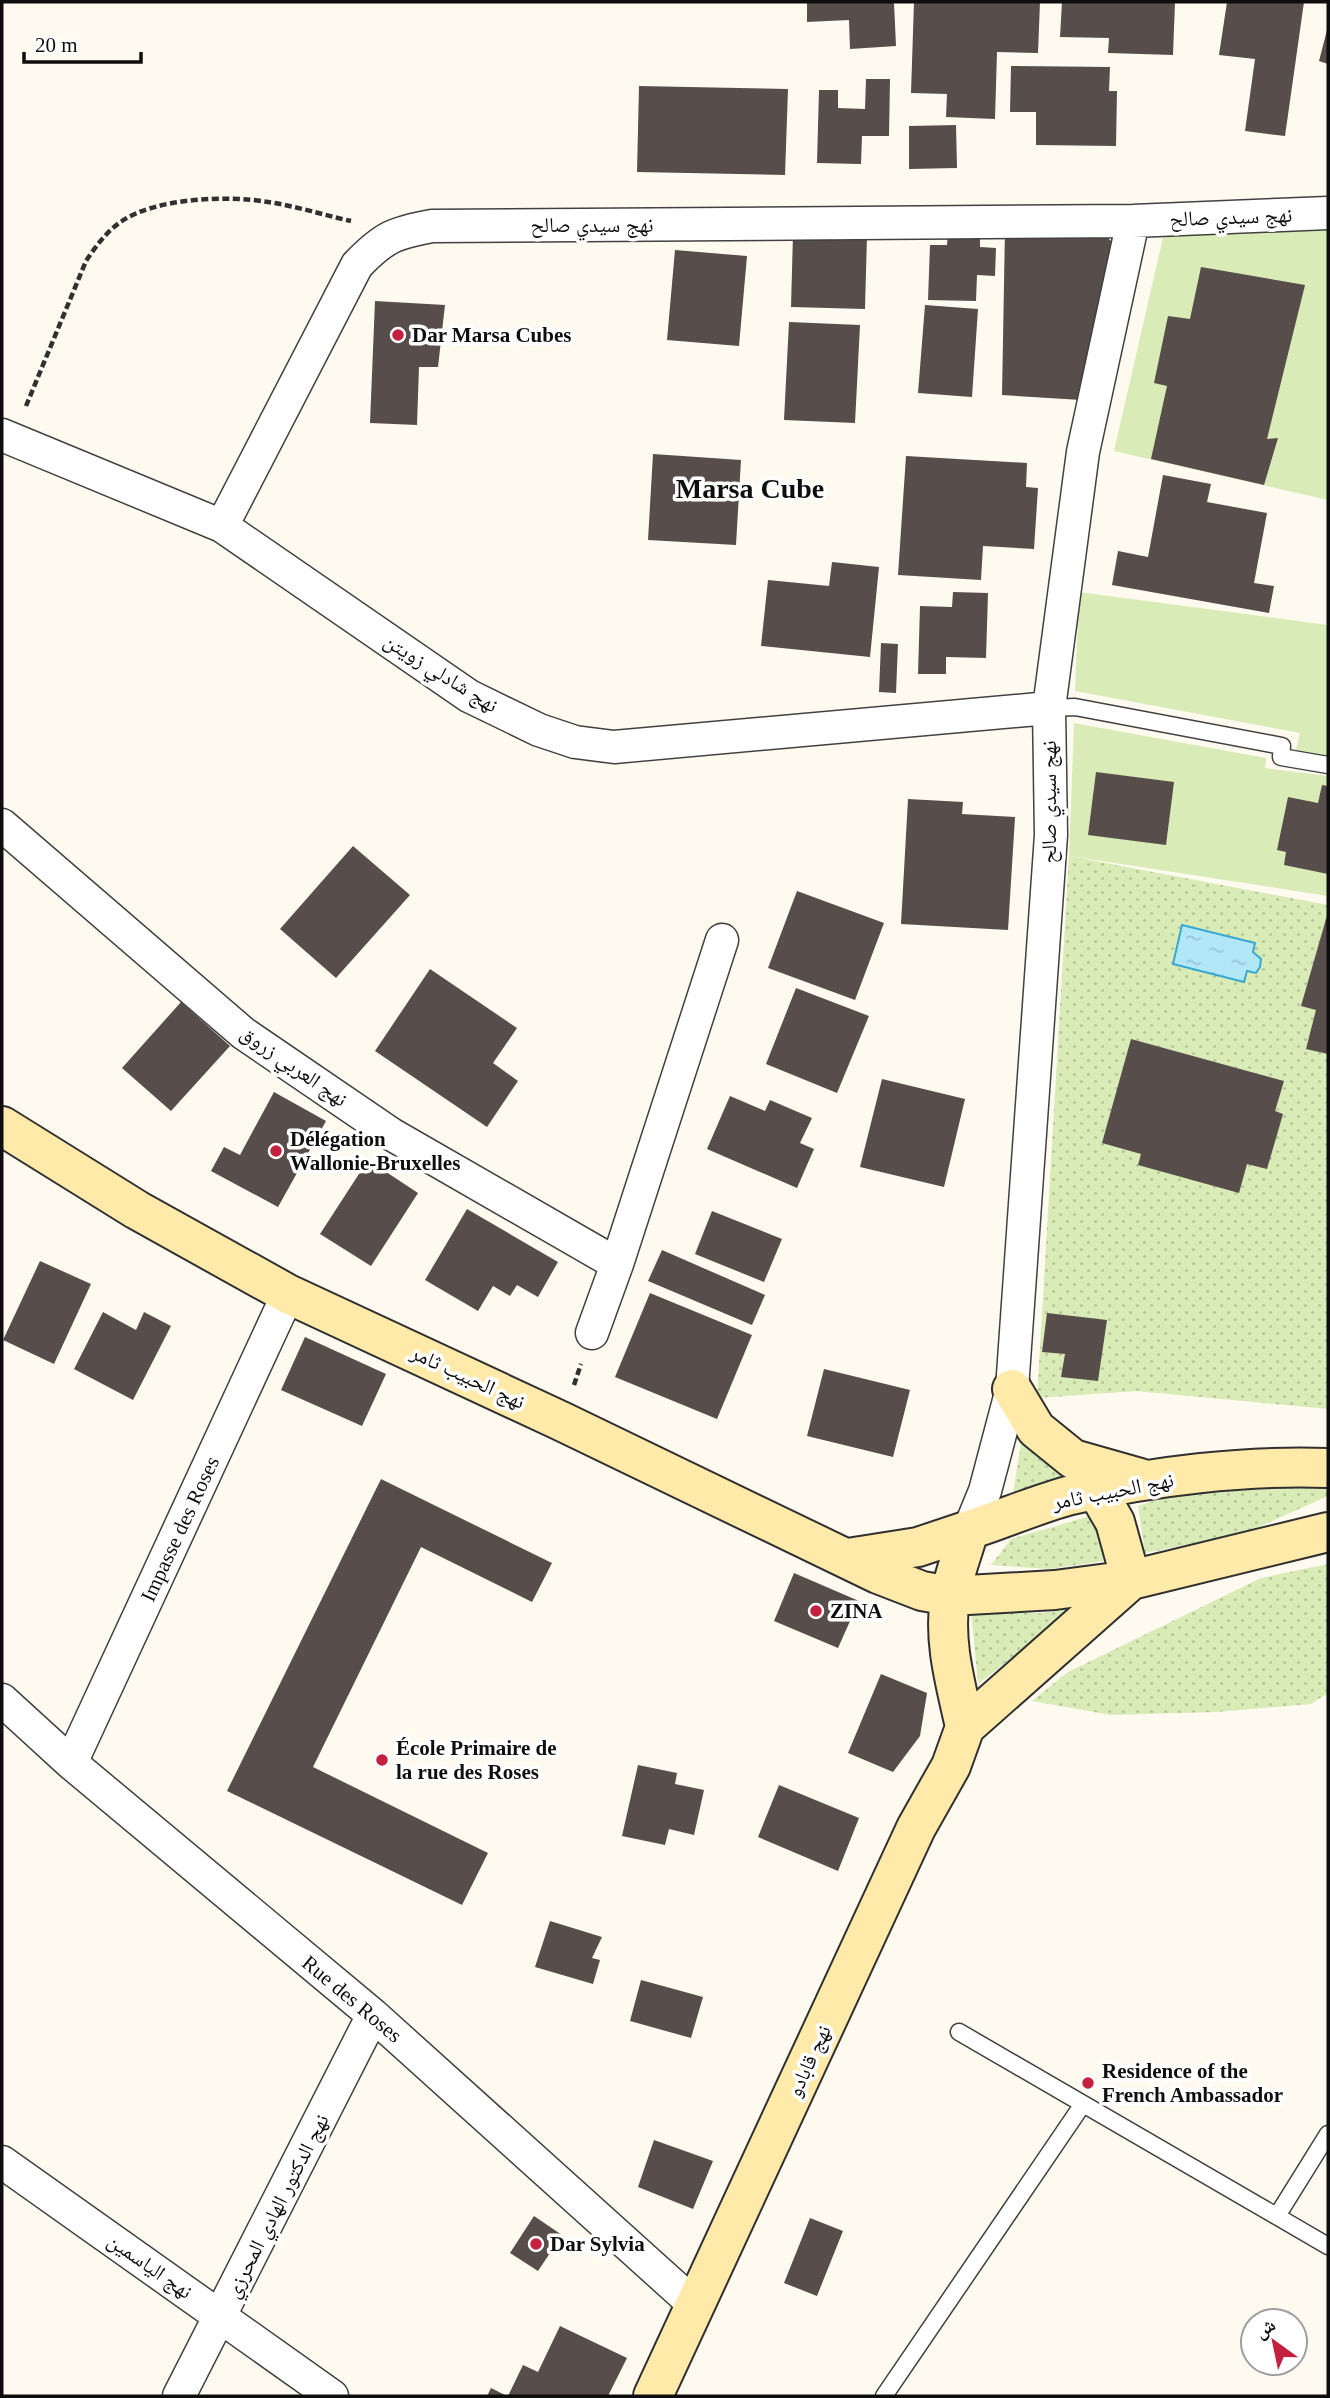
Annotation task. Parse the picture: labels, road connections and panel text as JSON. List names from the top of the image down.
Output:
{
  "streets": {
    "street": [
      "نهج سيدي صالح",
      "نهج شادلي زويتن",
      "نهج العربي زروق",
      "نهج الحبيب ثامر",
      "Impasse des Roses",
      "Rue des Roses",
      "نهج قابادو",
      "نهج الدكتور الهادي المحرزي",
      "نهج الياسمين"
    ]
  },
  "crossings": [
    ["نهج سيدي صالح", "نهج شادلي زويتن"],
    ["نهج سيدي صالح", "نهج الحبيب ثامر"],
    ["نهج الحبيب ثامر", "Impasse des Roses"],
    ["Impasse des Roses", "Rue des Roses"],
    ["Rue des Roses", "نهج قابادو"],
    ["Rue des Roses", "نهج الدكتور الهادي المحرزي"],
    ["نهج الدكتور الهادي المحرزي", "نهج الياسمين"]
  ],
  "districts": ["Marsa Cube"],
  "places": [
    "Dar Marsa Cubes",
    "Délégation Wallonie-Bruxelles",
    "ZINA",
    "École Primaire de la rue des Roses",
    "Residence of the French Ambassador",
    "Dar Sylvia"
  ],
  "scale_bar": "20 m",
  "north": "top left"
}
